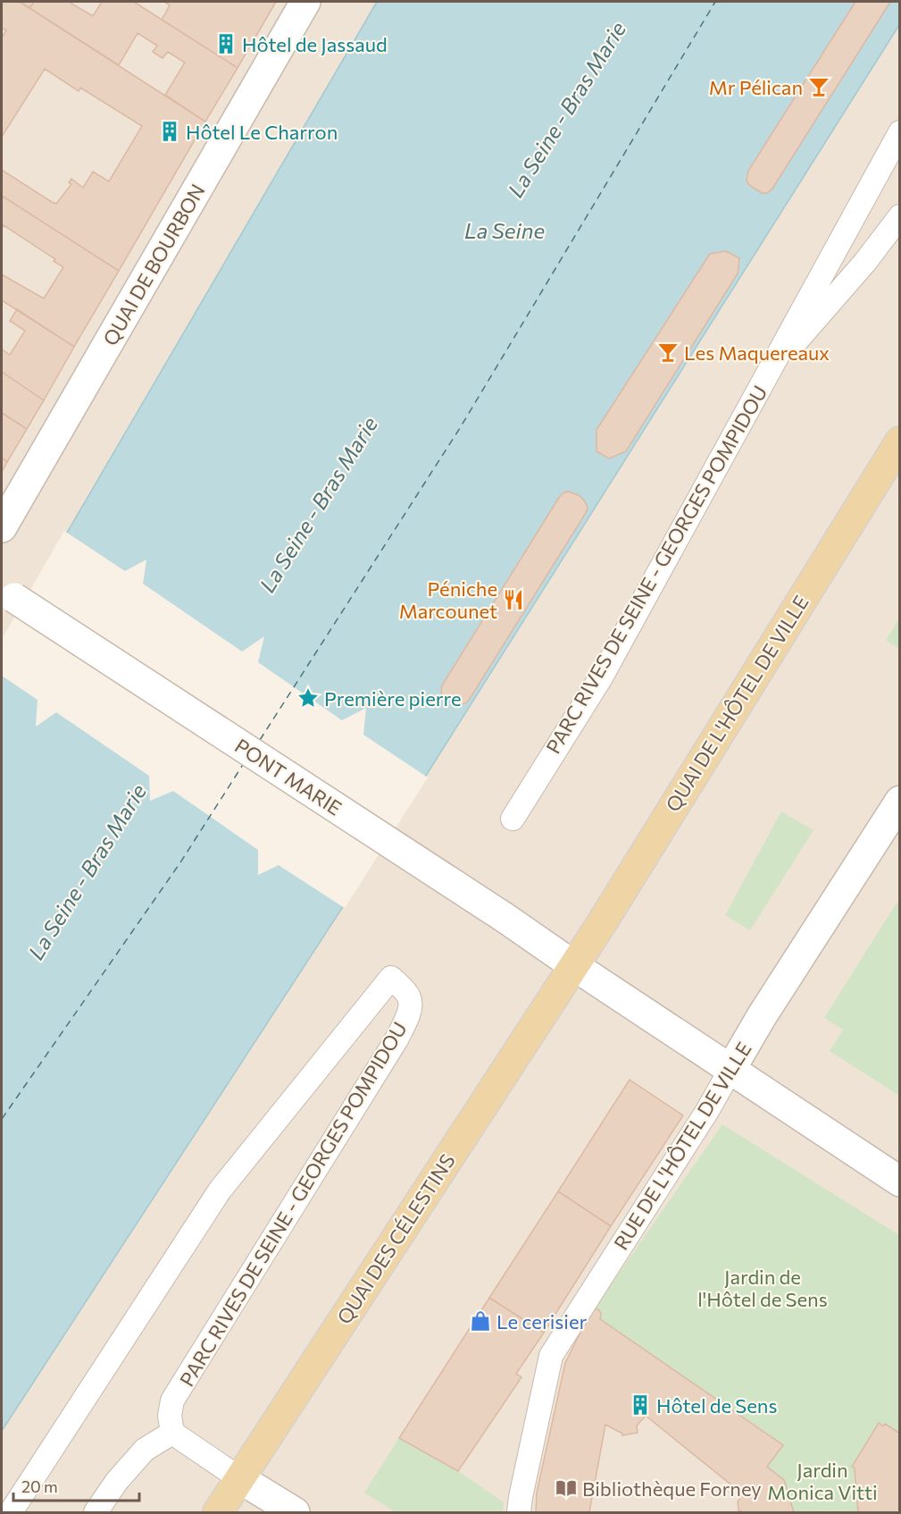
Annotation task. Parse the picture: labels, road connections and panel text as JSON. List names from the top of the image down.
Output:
{
  "streets": {
    "main road": ["QUAI DE L'HÔTEL DE VILLE", "QUAI DES CÉLESTINS"],
    "street": ["QUAI DE BOURBON", "PONT MARIE", "RUE DE L'HÔTEL DE VILLE"],
    "lane": ["PARC RIVES DE SEINE - GEORGES POMPIDOU"]
  },
  "crossings": [
    ["QUAI DE L'HÔTEL DE VILLE", "PONT MARIE"],
    ["QUAI DE L'HÔTEL DE VILLE", "QUAI DES CÉLESTINS"],
    ["PONT MARIE", "RUE DE L'HÔTEL DE VILLE"],
    ["PONT MARIE", "QUAI DES CÉLESTINS"]
  ],
  "water": ["La Seine - Bras Marie", "La Seine"],
  "parks": ["Jardin de l'Hôtel de Sens", "Jardin Monica Vitti"],
  "places": {
    "building": ["Hôtel de Jassaud", "Hôtel Le Charron", "Hôtel de Sens"],
    "bar": ["Mr Pélican", "Les Maquereaux"],
    "restaurant": ["Péniche Marcounet"],
    "place": ["Première pierre"],
    "shop": ["Le cerisier"],
    "library": ["Bibliothèque Forney"]
  },
  "scale_bar": "20 m"
}
